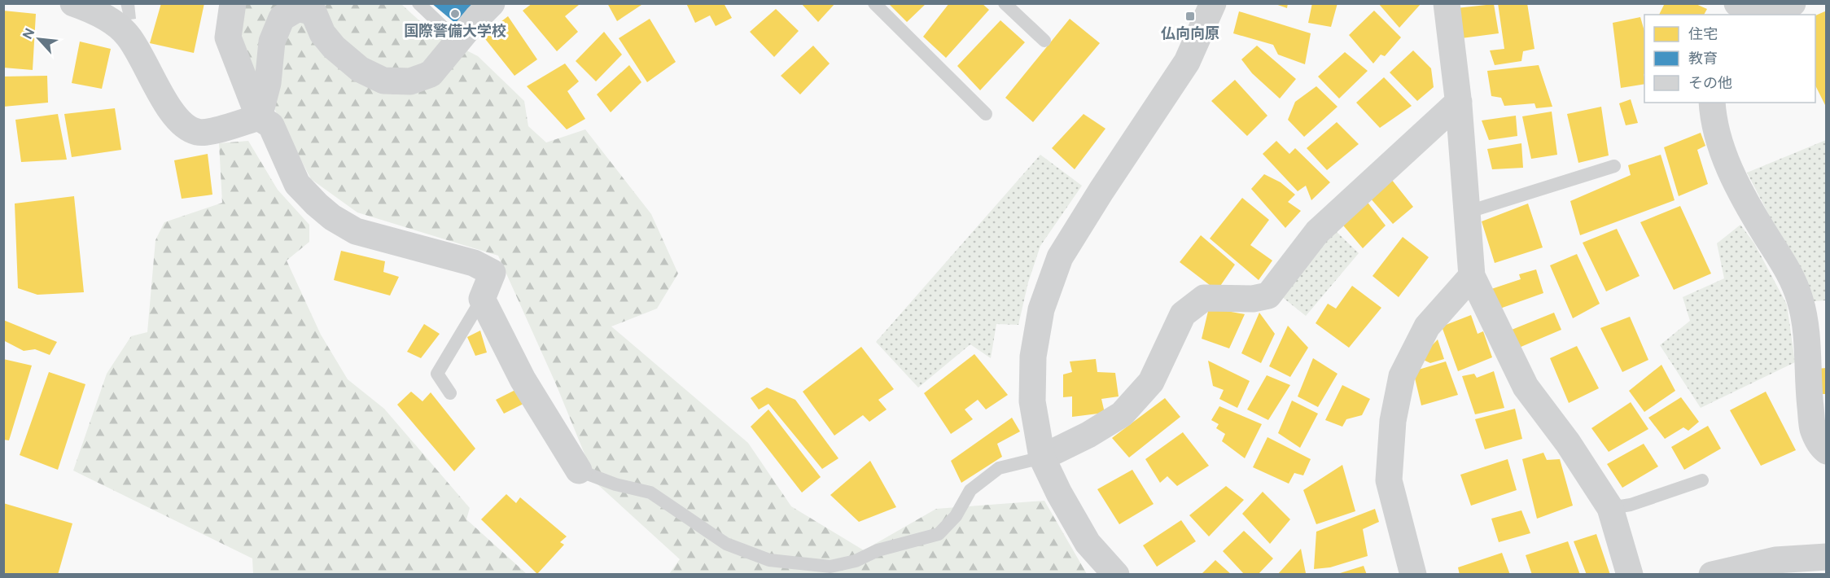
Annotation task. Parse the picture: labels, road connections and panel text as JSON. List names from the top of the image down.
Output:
{
  "places": {
    "other": ["国際警備大学校"],
    "transit": ["仏向向原"]
  },
  "legend": ["住宅", "教育", "その他"],
  "north": "top left"
}
